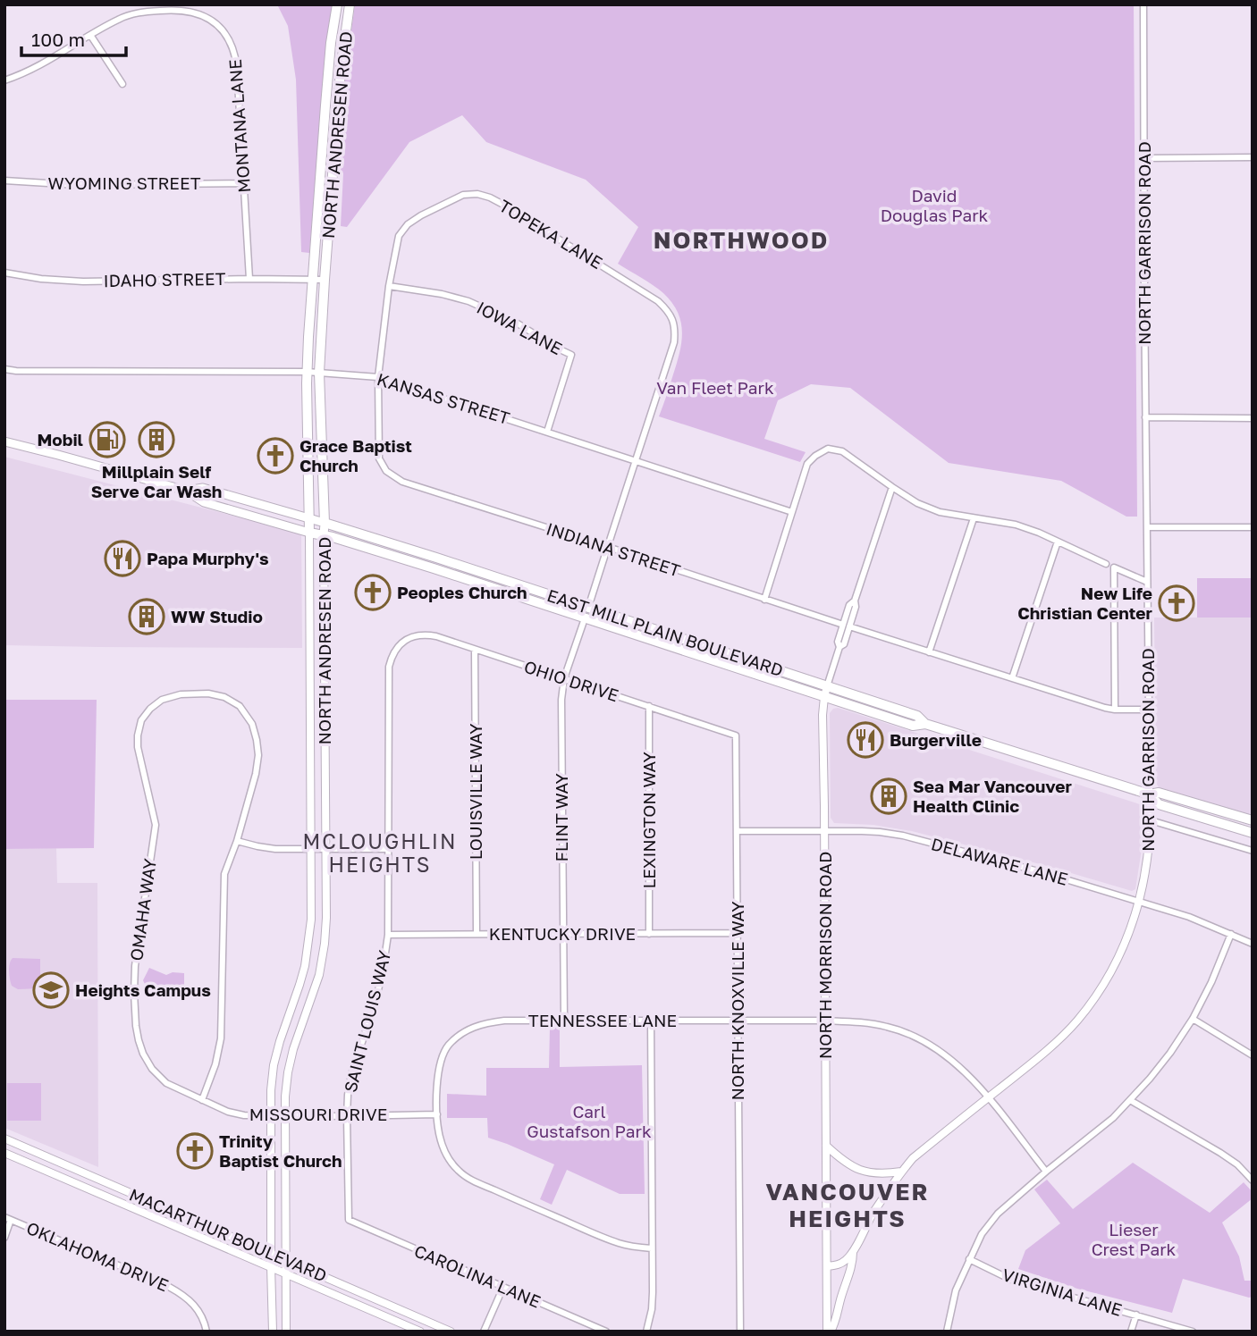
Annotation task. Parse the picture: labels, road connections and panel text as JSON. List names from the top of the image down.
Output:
{
  "streets": {
    "main road": ["NORTH ANDRESEN ROAD", "EAST MILL PLAIN BOULEVARD"],
    "street": [
      "MONTANA LANE",
      "WYOMING STREET",
      "TOPEKA LANE",
      "NORTH GARRISON ROAD",
      "IDAHO STREET",
      "IOWA LANE",
      "KANSAS STREET",
      "INDIANA STREET",
      "OHIO DRIVE",
      "LOUISVILLE WAY",
      "FLINT WAY",
      "LEXINGTON WAY",
      "DELAWARE LANE",
      "OMAHA WAY",
      "KENTUCKY DRIVE",
      "NORTH MORRISON ROAD",
      "NORTH KNOXVILLE WAY",
      "TENNESSEE LANE",
      "SAINT LOUIS WAY",
      "MISSOURI DRIVE",
      "MACARTHUR BOULEVARD",
      "OKLAHOMA DRIVE",
      "CAROLINA LANE",
      "VIRGINIA LANE"
    ]
  },
  "crossings": [
    ["MONTANA LANE", "WYOMING STREET"],
    ["MONTANA LANE", "IDAHO STREET"],
    ["NORTH ANDRESEN ROAD", "IDAHO STREET"],
    ["NORTH ANDRESEN ROAD", "KANSAS STREET"],
    ["NORTH ANDRESEN ROAD", "EAST MILL PLAIN BOULEVARD"],
    ["NORTH ANDRESEN ROAD", "MISSOURI DRIVE"],
    ["NORTH ANDRESEN ROAD", "MACARTHUR BOULEVARD"],
    ["TOPEKA LANE", "IOWA LANE"],
    ["TOPEKA LANE", "KANSAS STREET"],
    ["TOPEKA LANE", "INDIANA STREET"],
    ["NORTH GARRISON ROAD", "INDIANA STREET"],
    ["NORTH GARRISON ROAD", "EAST MILL PLAIN BOULEVARD"],
    ["NORTH GARRISON ROAD", "DELAWARE LANE"],
    ["NORTH GARRISON ROAD", "NORTH MORRISON ROAD"],
    ["NORTH GARRISON ROAD", "TENNESSEE LANE"],
    ["IOWA LANE", "KANSAS STREET"],
    ["INDIANA STREET", "NORTH MORRISON ROAD"],
    ["EAST MILL PLAIN BOULEVARD", "FLINT WAY"],
    ["EAST MILL PLAIN BOULEVARD", "NORTH MORRISON ROAD"],
    ["OHIO DRIVE", "LOUISVILLE WAY"],
    ["OHIO DRIVE", "FLINT WAY"],
    ["OHIO DRIVE", "LEXINGTON WAY"],
    ["OHIO DRIVE", "NORTH KNOXVILLE WAY"],
    ["OHIO DRIVE", "SAINT LOUIS WAY"],
    ["LOUISVILLE WAY", "KENTUCKY DRIVE"],
    ["FLINT WAY", "KENTUCKY DRIVE"],
    ["FLINT WAY", "TENNESSEE LANE"],
    ["LEXINGTON WAY", "KENTUCKY DRIVE"],
    ["DELAWARE LANE", "NORTH MORRISON ROAD"],
    ["DELAWARE LANE", "NORTH KNOXVILLE WAY"],
    ["OMAHA WAY", "MISSOURI DRIVE"],
    ["KENTUCKY DRIVE", "NORTH KNOXVILLE WAY"],
    ["KENTUCKY DRIVE", "SAINT LOUIS WAY"],
    ["NORTH MORRISON ROAD", "TENNESSEE LANE"],
    ["NORTH KNOXVILLE WAY", "TENNESSEE LANE"],
    ["TENNESSEE LANE", "MISSOURI DRIVE"],
    ["SAINT LOUIS WAY", "MISSOURI DRIVE"],
    ["SAINT LOUIS WAY", "CAROLINA LANE"]
  ],
  "districts": ["NORTHWOOD", "MCLOUGHLIN HEIGHTS", "VANCOUVER HEIGHTS"],
  "parks": [
    "David Douglas Park",
    "Van Fleet Park",
    "Carl Gustafson Park",
    "Lieser Crest Park"
  ],
  "places": {
    "fuel station": ["Mobil"],
    "building": ["Millplain Self Serve Car Wash", "WW Studio", "Sea Mar Vancouver Health Clinic"],
    "church": [
      "Grace Baptist Church",
      "Peoples Church",
      "New Life Christian Center",
      "Trinity Baptist Church"
    ],
    "restaurant": ["Papa Murphy's", "Burgerville"],
    "school or university": ["Heights Campus"]
  },
  "scale_bar": "100 m"
}
